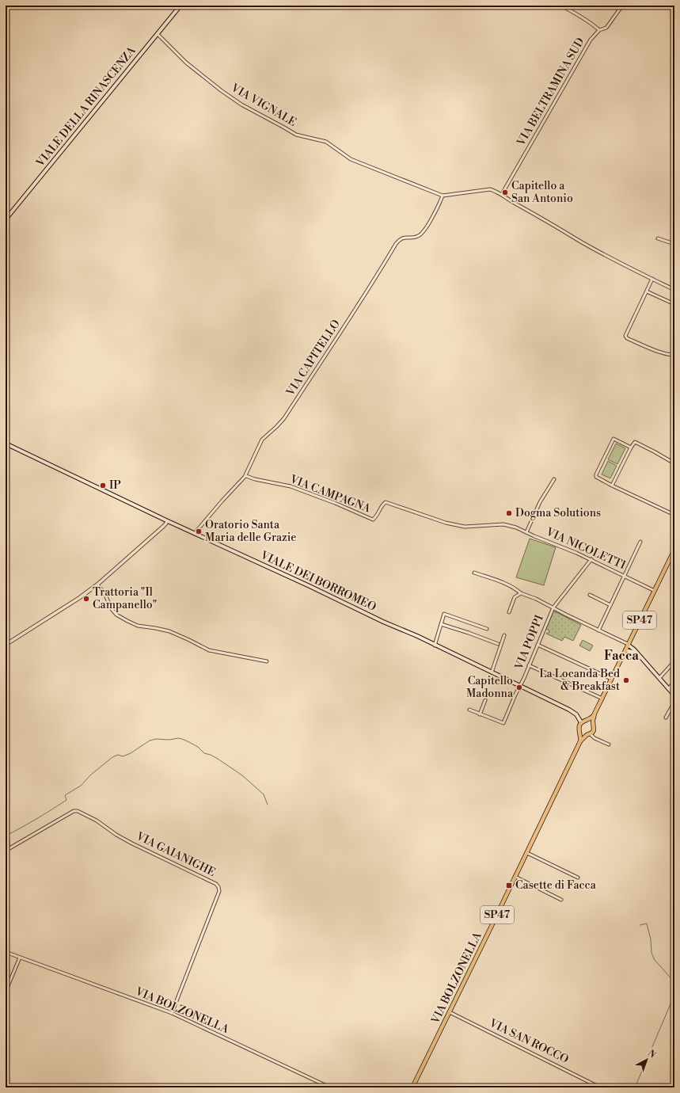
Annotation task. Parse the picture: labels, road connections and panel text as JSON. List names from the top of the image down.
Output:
{
  "streets": {
    "main road": [
      "VIALE DELLA RINASCENZA",
      "VIALE DEI BORROMEO",
      "SP47",
      "VIA BOLZONELLA"
    ],
    "street": [
      "VIA BELTRAMINA SUD",
      "VIA VIGNALE",
      "VIA CAPITELLO",
      "VIA CAMPAGNA",
      "VIA NICOLETTI",
      "VIA POPPI",
      "VIA GAIANIGHE",
      "VIA SAN ROCCO"
    ]
  },
  "crossings": [
    ["VIA BELTRAMINA SUD", "VIA VIGNALE"],
    ["VIA VIGNALE", "VIALE DELLA RINASCENZA"],
    ["VIA VIGNALE", "VIA CAPITELLO"],
    ["VIA CAPITELLO", "VIA CAMPAGNA"],
    ["VIA CAPITELLO", "VIALE DEI BORROMEO"],
    ["VIA CAMPAGNA", "VIA NICOLETTI"],
    ["VIA NICOLETTI", "SP47"],
    ["VIA NICOLETTI", "VIA POPPI"],
    ["VIALE DEI BORROMEO", "SP47"],
    ["VIALE DEI BORROMEO", "VIA POPPI"],
    ["VIALE DEI BORROMEO", "VIA BOLZONELLA"],
    ["SP47", "VIA BOLZONELLA"],
    ["VIA GAIANIGHE", "VIA BOLZONELLA"],
    ["VIA BOLZONELLA", "VIA SAN ROCCO"]
  ],
  "districts": ["Facca"],
  "places": {
    "other": [
      "Capitello a San Antonio",
      "IP",
      "Dogma Solutions",
      "Oratorio Santa Maria delle Grazie",
      "Trattoria \"Il Campanello\"",
      "La Locanda Bed & Breakfast",
      "Capitello Madonna"
    ],
    "transit": ["Casette di Facca"]
  },
  "north": "top right"
}
